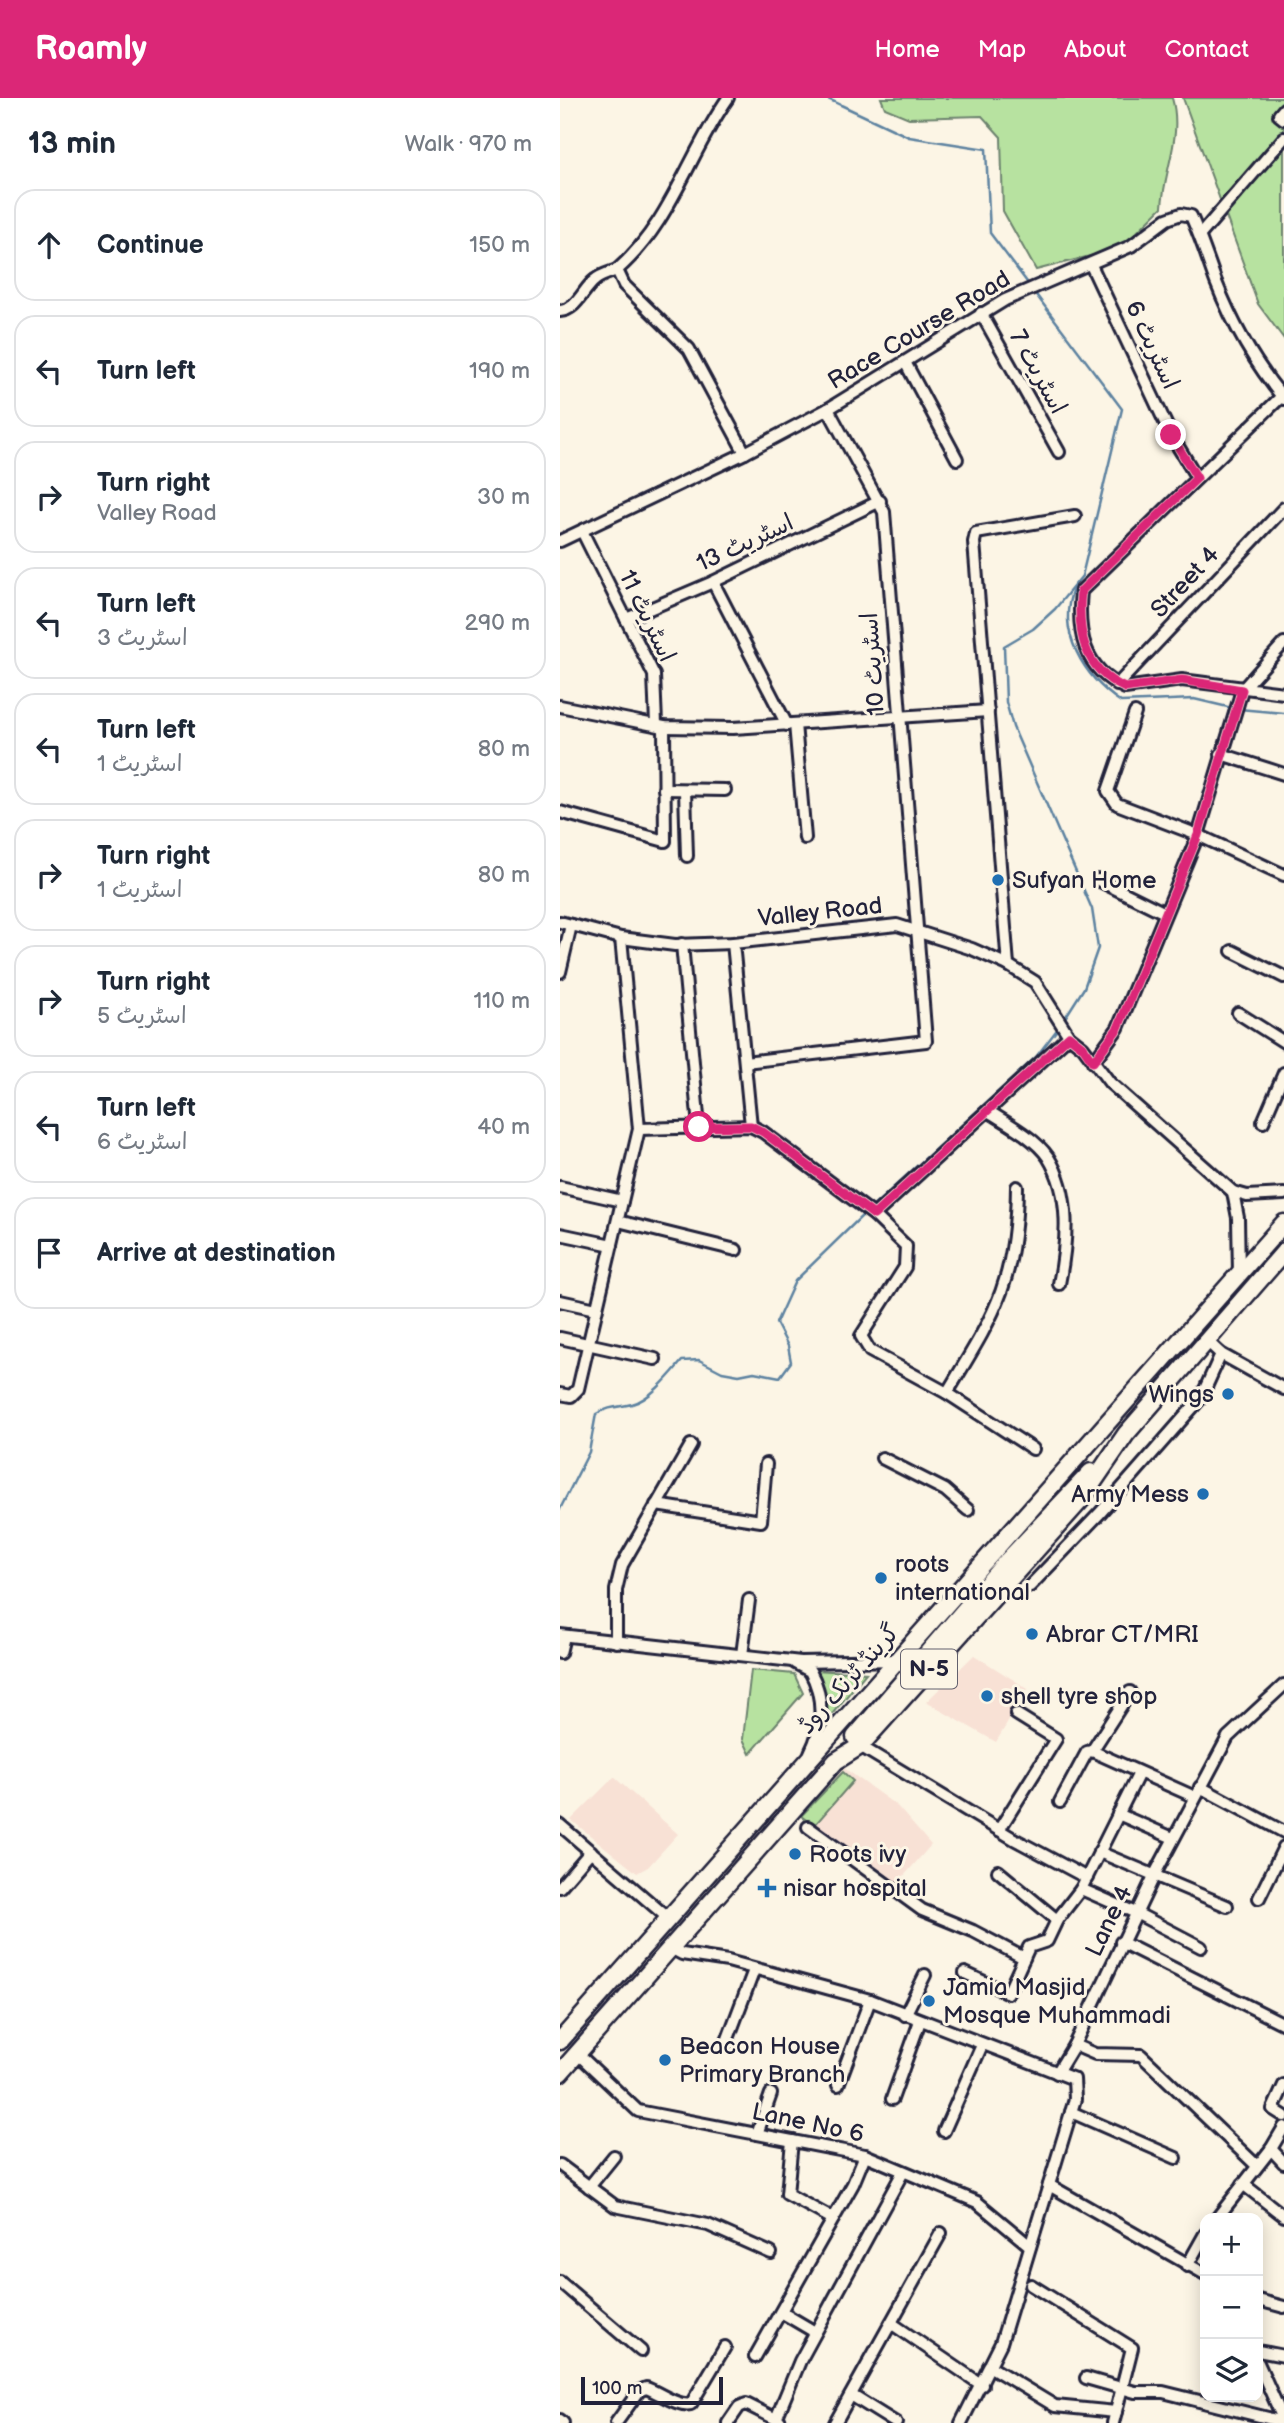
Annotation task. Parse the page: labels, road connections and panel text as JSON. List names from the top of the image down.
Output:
{
  "streets": {
    "highway": ["N-5", "گرینڈ ٹرنک روڈ"],
    "street": [
      "Race Course Road",
      "اسٹریٹ 6",
      "اسٹریٹ 7",
      "اسٹریٹ 13",
      "Street 4",
      "اسٹریٹ 11",
      "اسٹریٹ 10",
      "Valley Road",
      "Lane 4",
      "Lane No 6"
    ]
  },
  "crossings": [
    ["Race Course Road", "اسٹریٹ 6"],
    ["Race Course Road", "اسٹریٹ 7"],
    ["Race Course Road", "اسٹریٹ 11"],
    ["Race Course Road", "اسٹریٹ 10"],
    ["اسٹریٹ 13", "اسٹریٹ 11"],
    ["اسٹریٹ 13", "اسٹریٹ 10"],
    ["اسٹریٹ 10", "Valley Road"],
    ["گرینڈ ٹرنک روڈ", "Lane No 6"]
  ],
  "places": {
    "other": [
      "Sufyan Home",
      "Wings",
      "Army Mess",
      "roots international",
      "Abrar CT/MRI",
      "shell tyre shop",
      "Roots ivy",
      "Jamia Masjid Mosque Muhammadi",
      "Beacon House Primary Branch"
    ],
    "health": ["nisar hospital"]
  },
  "scale_bar": "100 m",
  "page": {
    "header": "Roamly",
    "nav": [
      "Home",
      "Map",
      "About",
      "Contact"
    ],
    "heading": ["13 min", "Walk · 970 m"],
    "list": [
      ["Continue", "150 m"],
      ["Turn left", "190 m"],
      ["Turn right", "Valley Road", "30 m"],
      ["Turn left", "اسٹریٹ 3", "290 m"],
      ["Turn left", "اسٹریٹ 1", "80 m"],
      ["Turn right", "اسٹریٹ 1", "80 m"],
      ["Turn right", "اسٹریٹ 5", "110 m"],
      ["Turn left", "اسٹریٹ 6", "40 m"],
      "Arrive at destination"
    ],
    "map_buttons": ["+", "−"],
    "scale": "100 m"
  }
}
